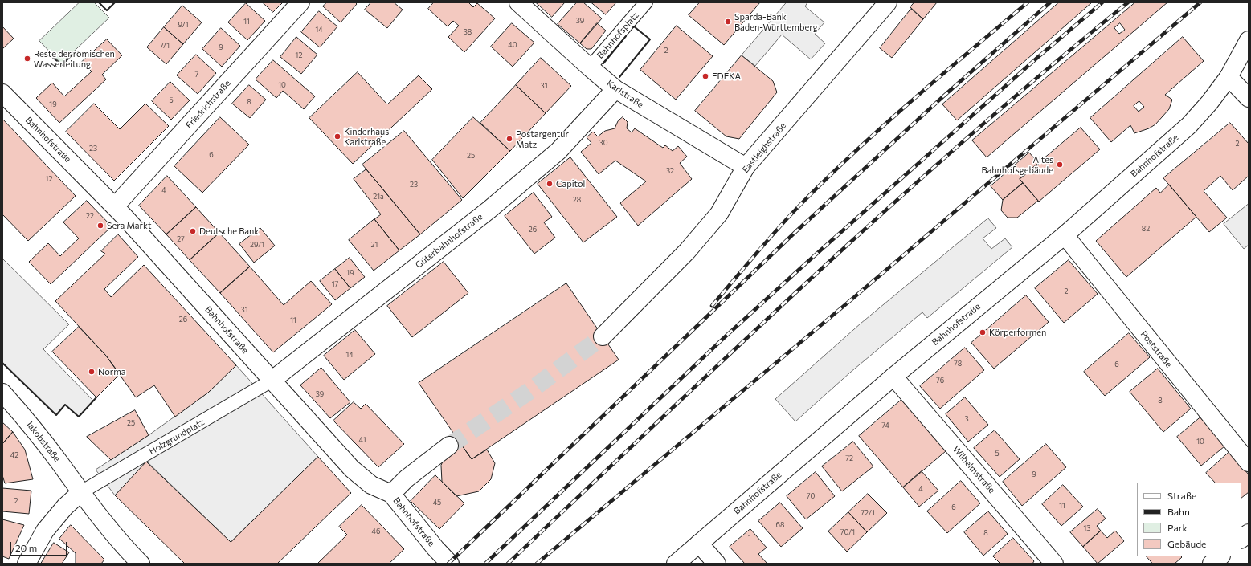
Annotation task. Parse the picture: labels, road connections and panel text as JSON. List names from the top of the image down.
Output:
{
  "streets": {
    "street": [
      "Bahnhofsplatz",
      "Karlstraße",
      "Friedrichstraße",
      "Bahnhofstraße",
      "Eastleighstraße",
      "Güterbahnhofstraße",
      "Poststraße",
      "Holzgrundplatz",
      "Jakobstraße",
      "Wilhelmstraße"
    ]
  },
  "crossings": [
    ["Bahnhofsplatz", "Karlstraße"],
    ["Karlstraße", "Eastleighstraße"],
    ["Karlstraße", "Güterbahnhofstraße"],
    ["Friedrichstraße", "Bahnhofstraße"],
    ["Bahnhofstraße", "Güterbahnhofstraße"],
    ["Bahnhofstraße", "Poststraße"],
    ["Bahnhofstraße", "Holzgrundplatz"],
    ["Bahnhofstraße", "Wilhelmstraße"],
    ["Güterbahnhofstraße", "Holzgrundplatz"],
    ["Holzgrundplatz", "Jakobstraße"]
  ],
  "places": [
    "Sparda-Bank Baden-Württemberg",
    "Reste der römischen Wasserleitung",
    "EDEKA",
    "Kinderhaus Karlstraße",
    "Postargentur Matz",
    "Altes Bahnhofsgebäude",
    "Capitol",
    "Sera Markt",
    "Deutsche Bank",
    "Körperformen",
    "Norma"
  ],
  "house_numbers": [
    "39",
    "11",
    "9/1",
    "14",
    "38",
    "40",
    "7/1",
    "9",
    "2",
    "12",
    "7",
    "10",
    "31",
    "5",
    "8",
    "19",
    "30",
    "2",
    "23",
    "6",
    "25",
    "32",
    "12",
    "23",
    "4",
    "21a",
    "28",
    "22",
    "82",
    "26",
    "27",
    "29/1",
    "21",
    "19",
    "17",
    "2",
    "31",
    "26",
    "11",
    "14",
    "78",
    "6",
    "76",
    "39",
    "8",
    "3",
    "25",
    "74",
    "41",
    "10",
    "5",
    "42",
    "72",
    "9",
    "4",
    "70",
    "2",
    "45",
    "11",
    "6",
    "72/1",
    "68",
    "13",
    "46",
    "70/1",
    "8",
    "1"
  ],
  "legend": [
    "Straße",
    "Bahn",
    "Park",
    "Gebäude"
  ],
  "scale_bar": "20 m"
}
